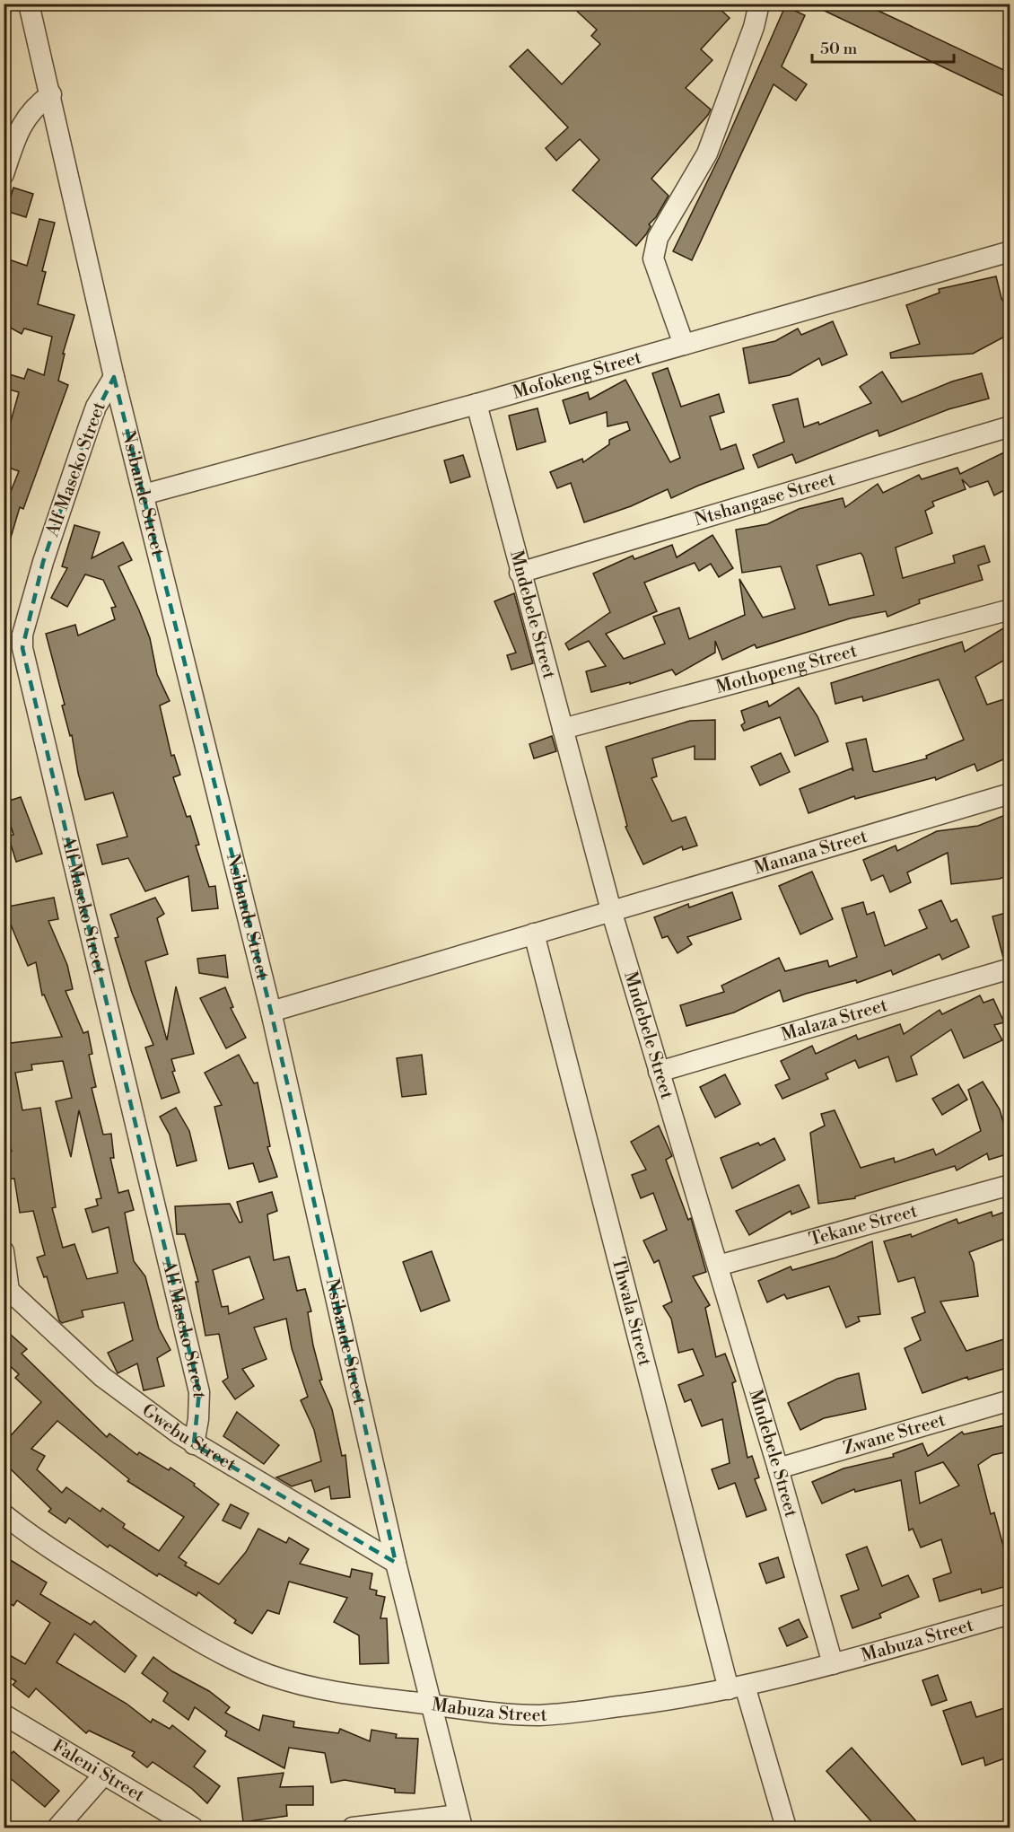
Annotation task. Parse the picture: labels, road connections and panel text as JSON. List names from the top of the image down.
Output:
{
  "streets": {
    "street": [
      "Mofokeng Street",
      "Alf Maseko Street",
      "Nsibande Street",
      "Ntshangase Street",
      "Mndebele Street",
      "Mothopeng Street",
      "Manana Street",
      "Malaza Street",
      "Tekane Street",
      "Thwala Street",
      "Zwane Street",
      "Gwebu Street",
      "Mabuza Street",
      "Faleni Street"
    ]
  },
  "crossings": [
    ["Mofokeng Street", "Nsibande Street"],
    ["Mofokeng Street", "Mndebele Street"],
    ["Alf Maseko Street", "Nsibande Street"],
    ["Alf Maseko Street", "Gwebu Street"],
    ["Nsibande Street", "Manana Street"],
    ["Nsibande Street", "Gwebu Street"],
    ["Nsibande Street", "Mabuza Street"],
    ["Ntshangase Street", "Mndebele Street"],
    ["Mndebele Street", "Mothopeng Street"],
    ["Mndebele Street", "Manana Street"],
    ["Mndebele Street", "Malaza Street"],
    ["Mndebele Street", "Tekane Street"],
    ["Mndebele Street", "Zwane Street"],
    ["Mndebele Street", "Mabuza Street"],
    ["Manana Street", "Thwala Street"],
    ["Thwala Street", "Mabuza Street"]
  ],
  "scale_bar": "50 m"
}
